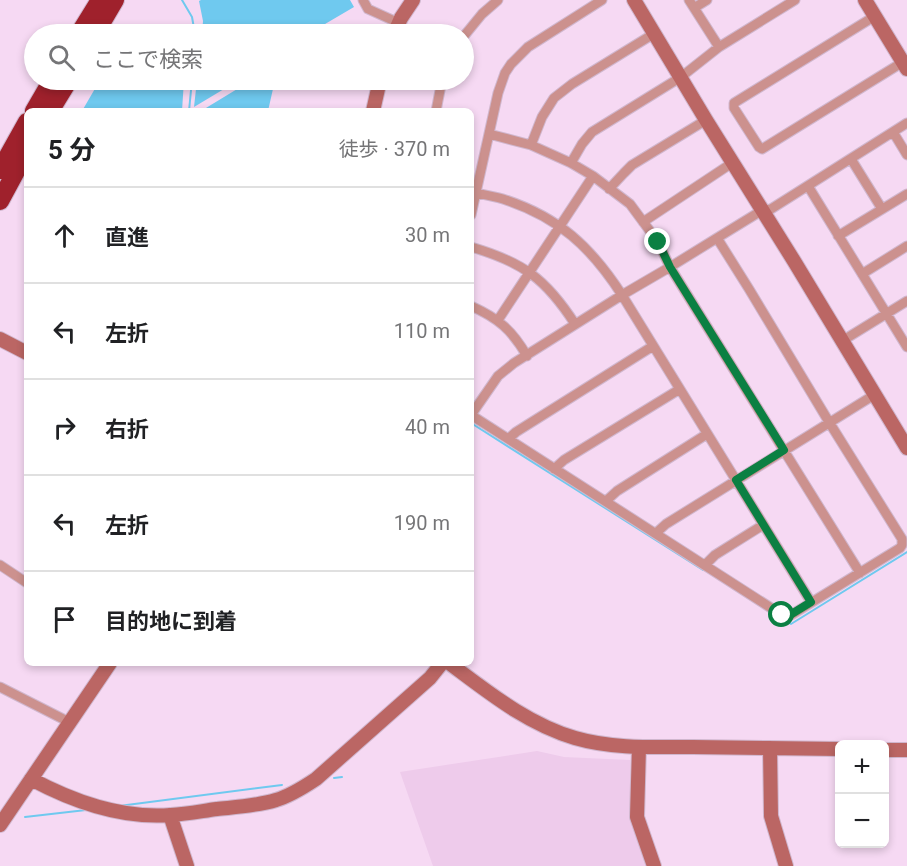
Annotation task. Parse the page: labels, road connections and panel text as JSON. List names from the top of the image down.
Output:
{
  "page": {
    "search": "ここで検索",
    "heading": ["5 分", "徒歩 · 370 m"],
    "list": [
      ["直進", "30 m"],
      ["左折", "110 m"],
      ["右折", "40 m"],
      ["左折", "190 m"],
      "目的地に到着"
    ],
    "map_buttons": ["+", "−"]
  }
}
